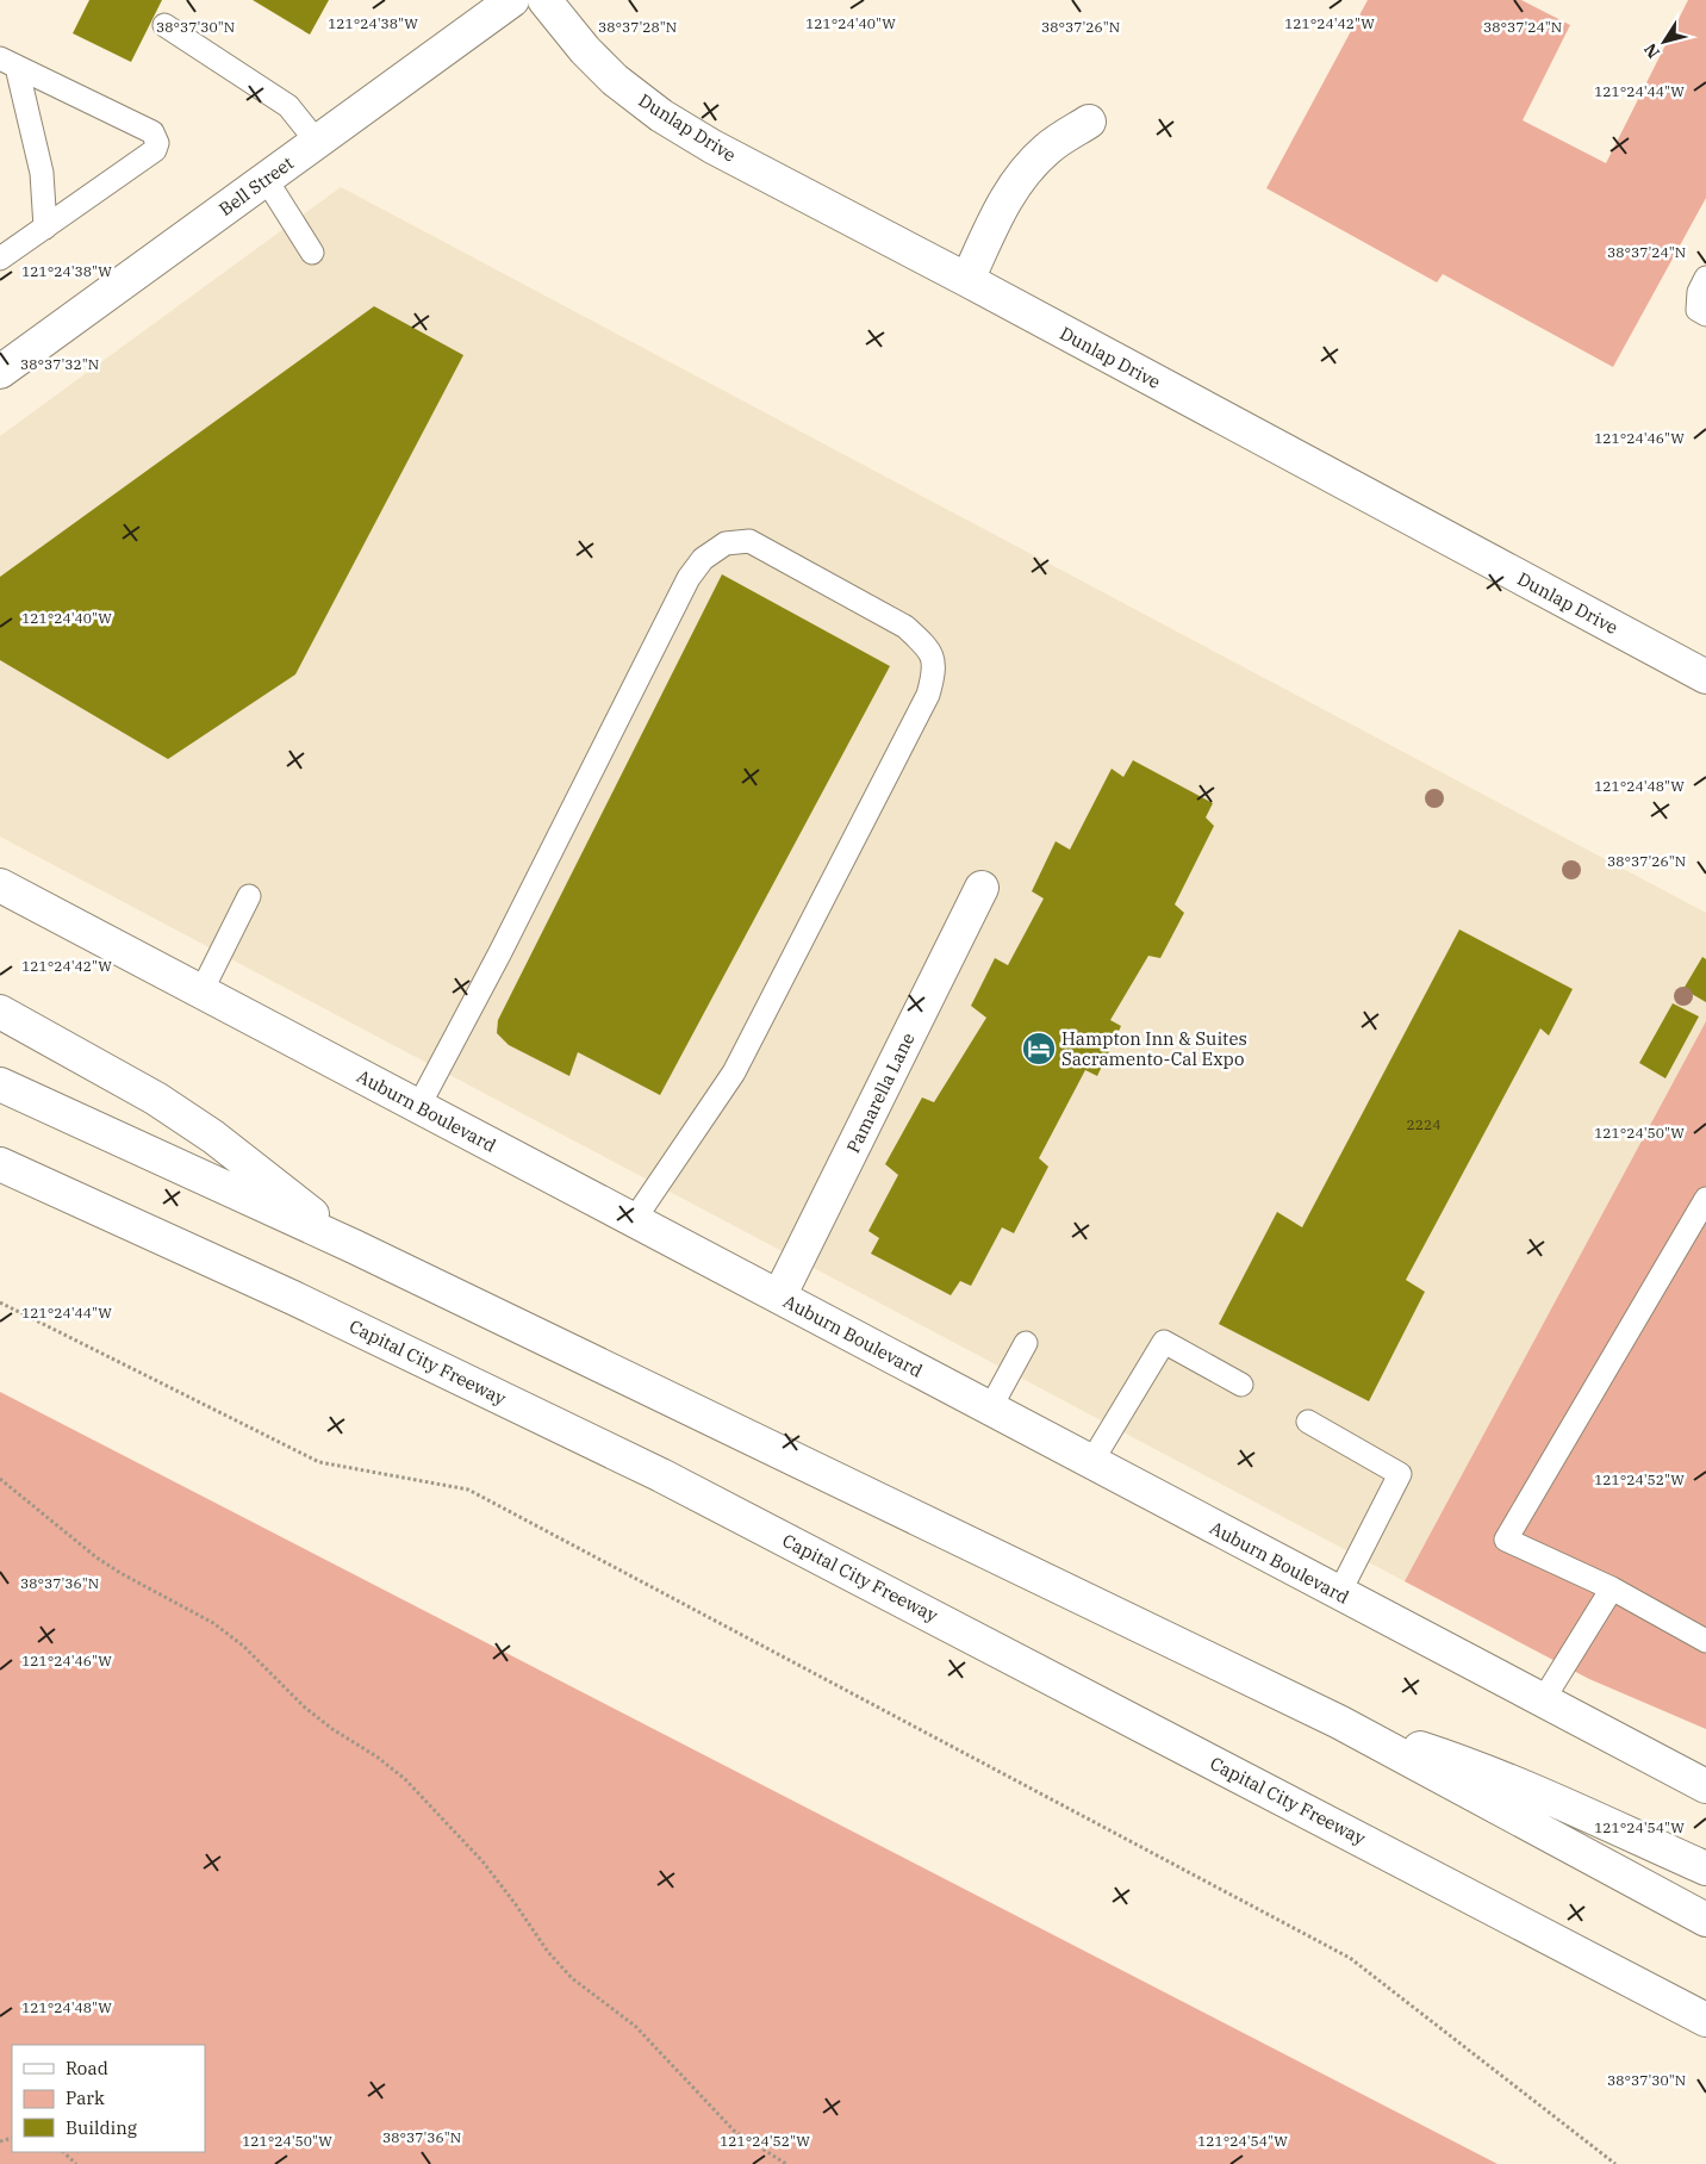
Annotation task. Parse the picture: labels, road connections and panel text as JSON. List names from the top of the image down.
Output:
{
  "streets": {
    "main road": [
      "Dunlap Drive",
      "Bell Street",
      "Pamarella Lane",
      "Auburn Boulevard",
      "Capital City Freeway"
    ]
  },
  "crossings": [
    ["Pamarella Lane", "Auburn Boulevard"]
  ],
  "places": {
    "hotel": ["Hampton Inn & Suites Sacramento-Cal Expo"]
  },
  "house_numbers": ["2224"],
  "legend": ["Road", "Park", "Building"],
  "north": "bottom left",
  "coordinates": [
    "121°24'38\"W",
    "121°24'40\"W",
    "121°24'42\"W",
    "38°37'30\"N",
    "38°37'28\"N",
    "38°37'26\"N",
    "38°37'24\"N",
    "121°24'44\"W",
    "38°37'32\"N",
    "121°24'46\"W",
    "121°24'48\"W",
    "121°24'50\"W",
    "121°24'52\"W",
    "38°37'36\"N",
    "121°24'54\"W"
  ]
}
